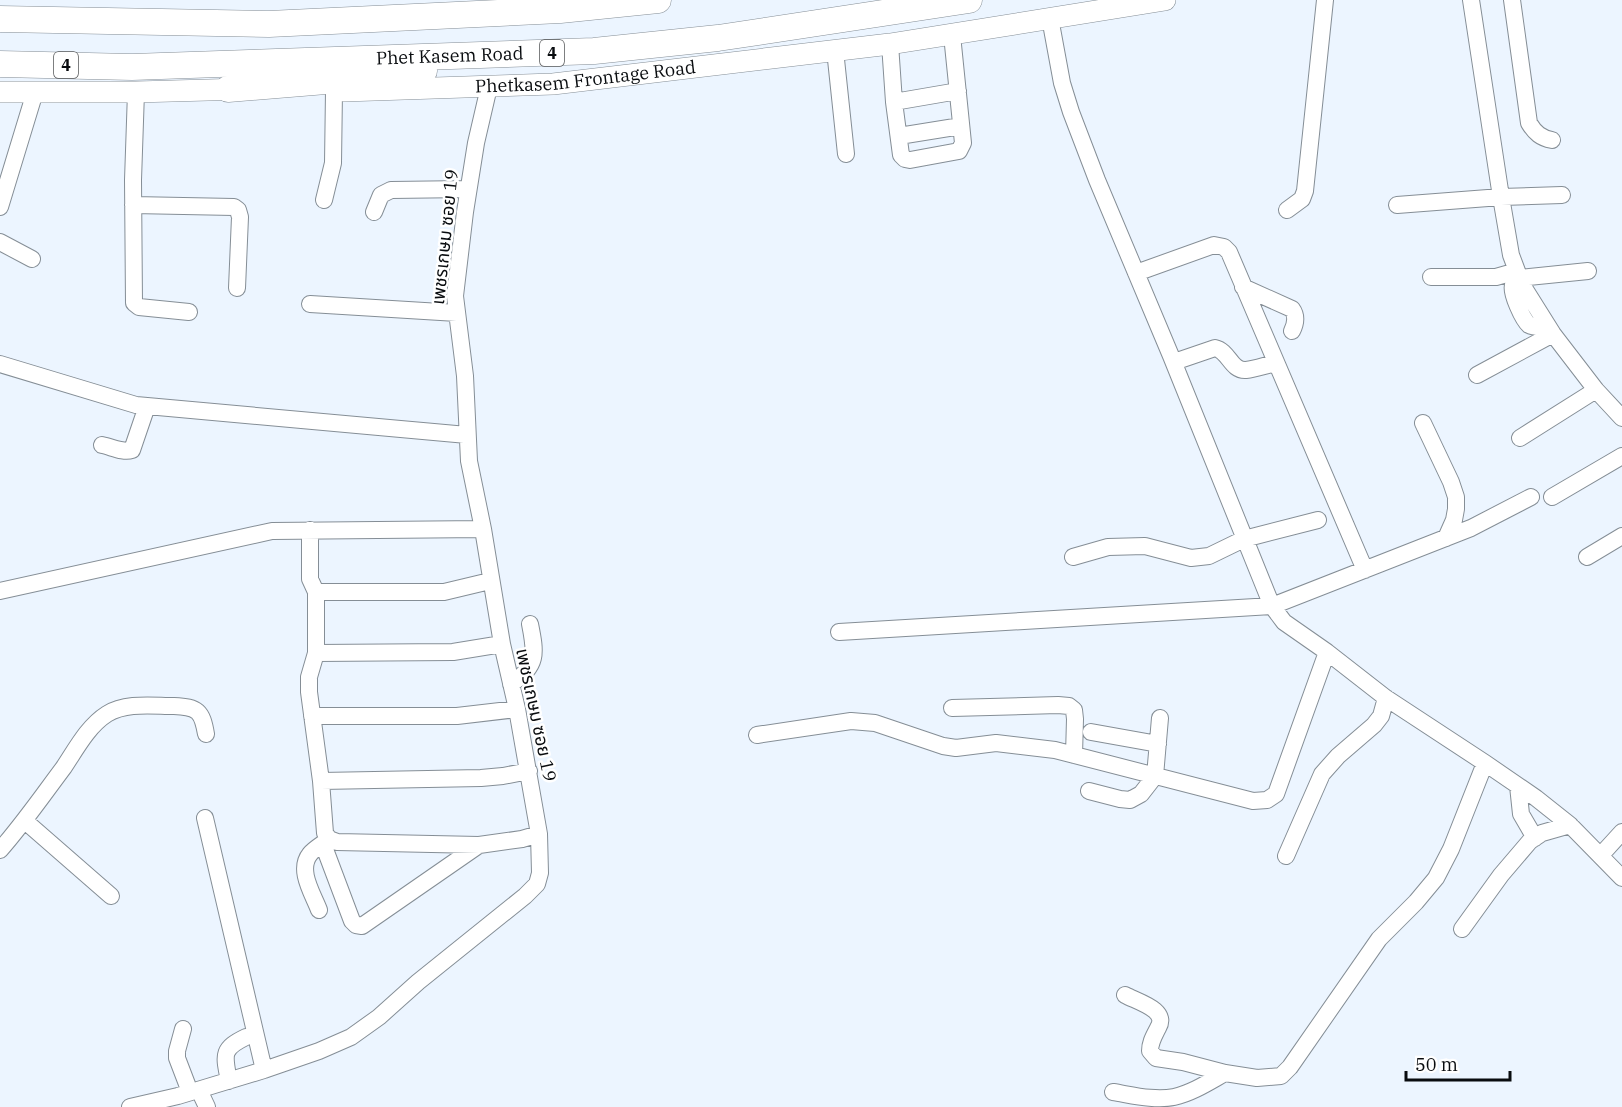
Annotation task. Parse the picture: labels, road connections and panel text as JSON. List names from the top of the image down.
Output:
{
  "streets": {
    "highway": ["4", "Phet Kasem Road"],
    "main road": ["Phetkasem Frontage Road"],
    "street": ["เพชรเกษม ซอย 19"]
  },
  "crossings": [
    ["Phetkasem Frontage Road", "เพชรเกษม ซอย 19"]
  ],
  "scale_bar": "50 m"
}
